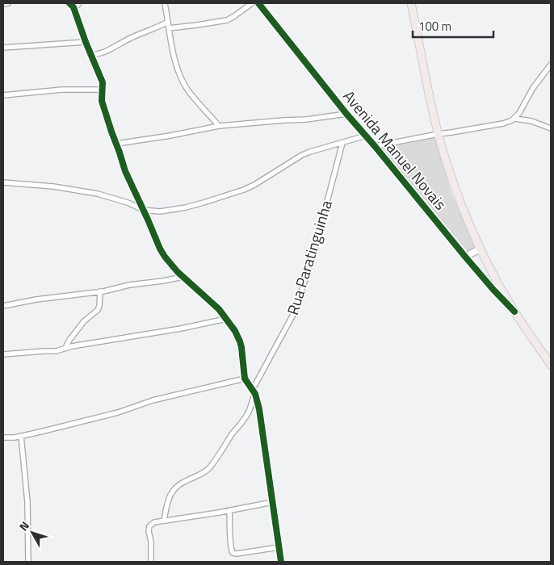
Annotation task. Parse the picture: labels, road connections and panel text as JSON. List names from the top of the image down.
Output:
{
  "streets": {
    "street": ["Avenida Manuel Novais", "Rua Paratinguinha"]
  },
  "scale_bar": "100 m",
  "north": "top left"
}
